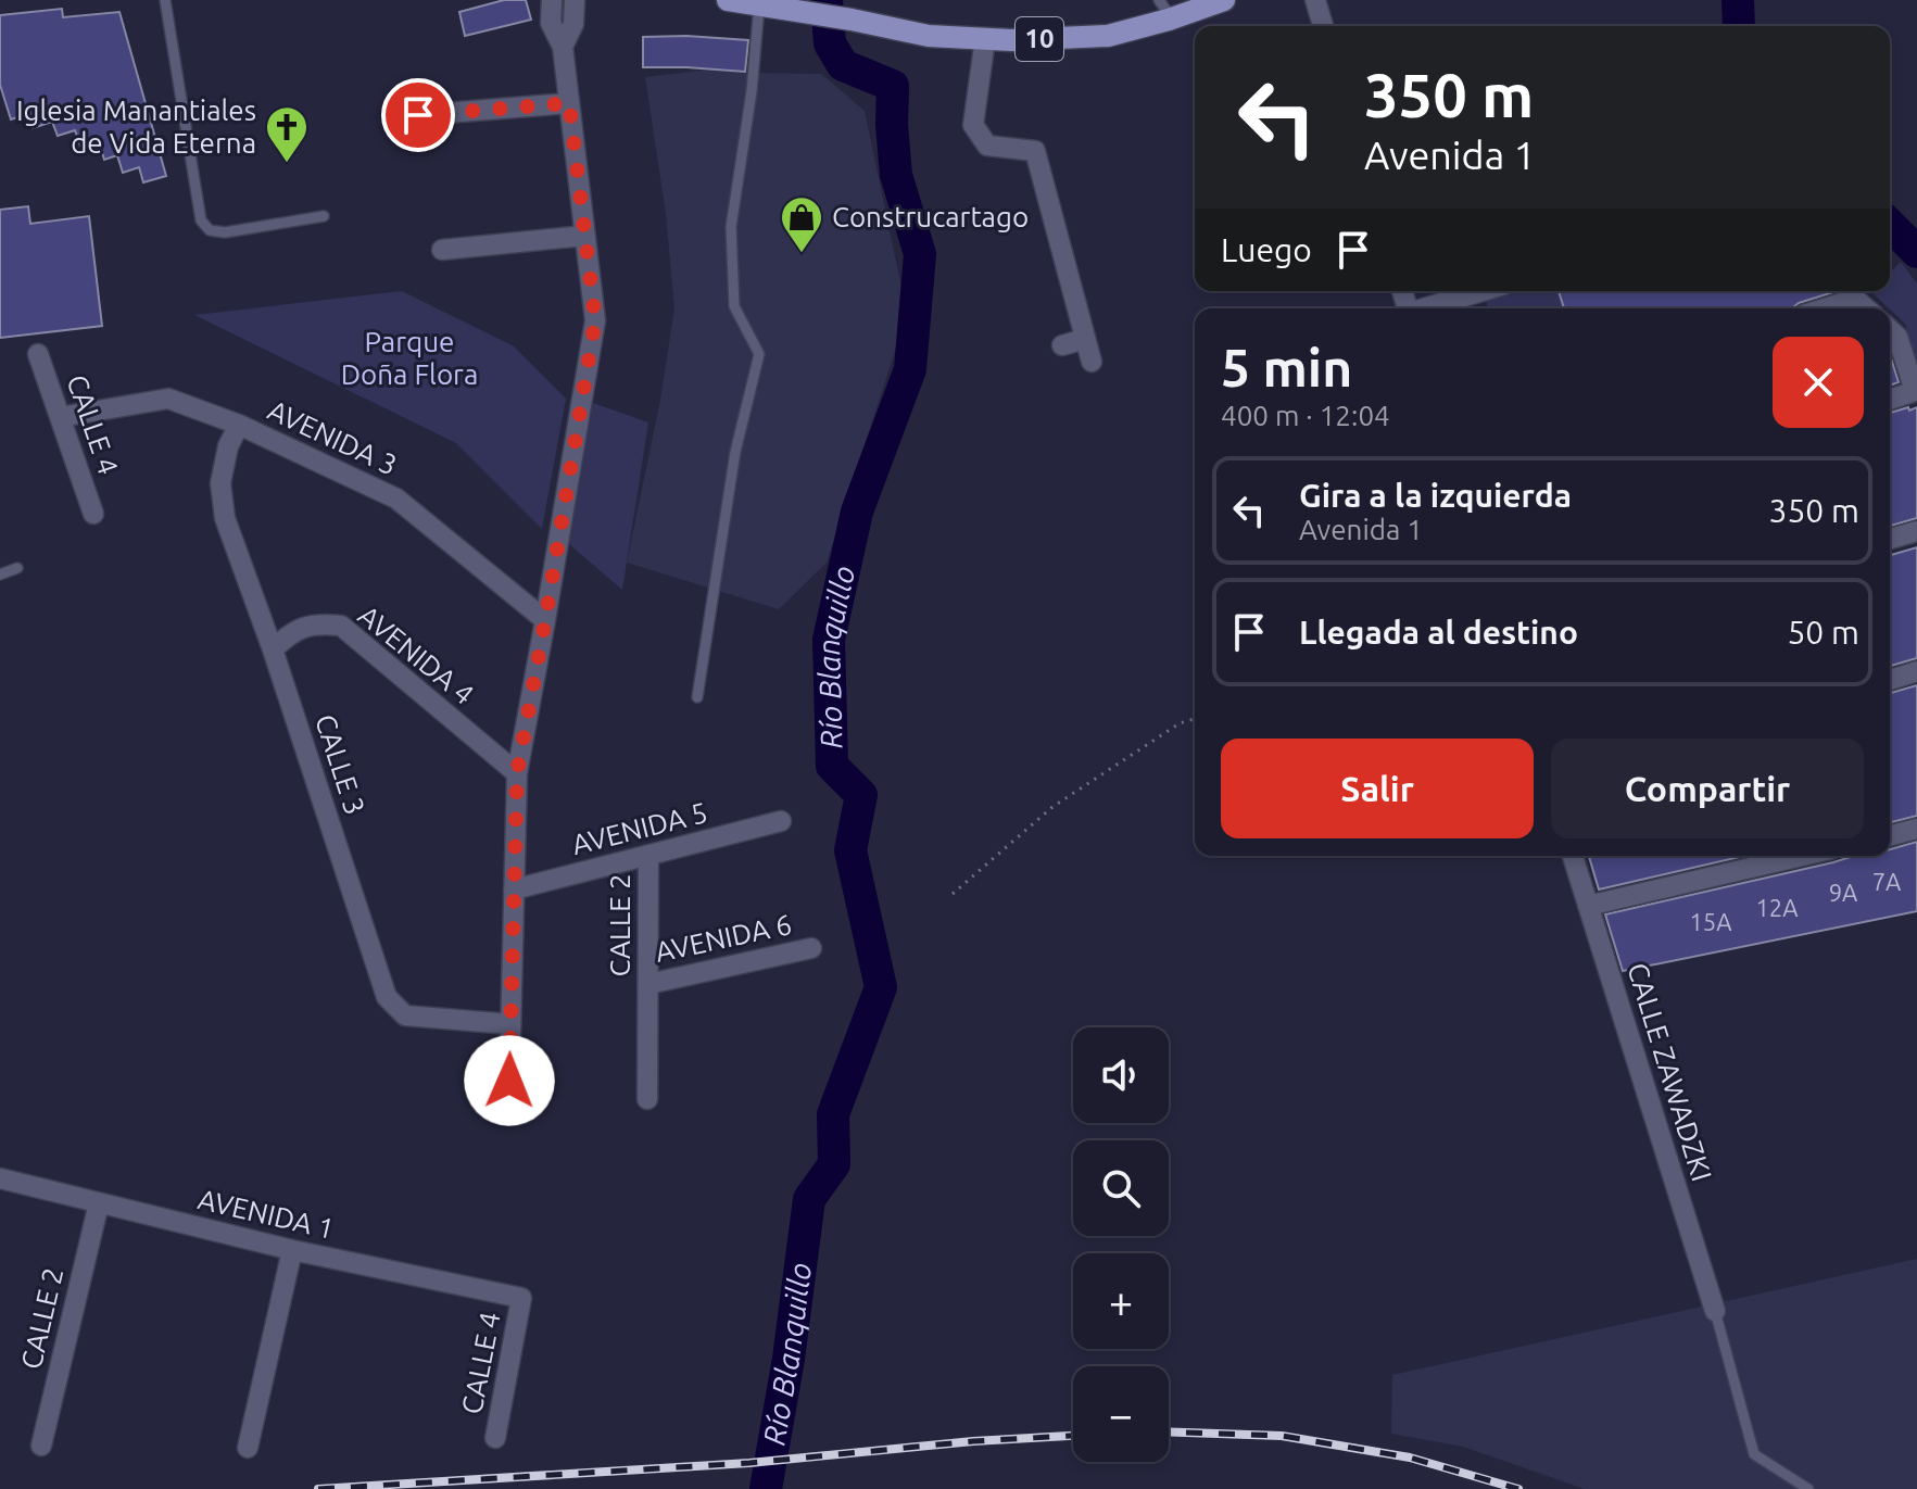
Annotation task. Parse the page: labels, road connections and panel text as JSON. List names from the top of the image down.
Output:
{
  "streets": {
    "main road": ["10"],
    "street": [
      "CALLE 4",
      "AVENIDA 3",
      "AVENIDA 4",
      "CALLE 3",
      "AVENIDA 5",
      "CALLE 2",
      "AVENIDA 6",
      "CALLE ZAWADZKI",
      "AVENIDA 1"
    ]
  },
  "crossings": [
    ["CALLE 4", "AVENIDA 3"],
    ["CALLE 4", "AVENIDA 1"],
    ["AVENIDA 3", "CALLE 3"],
    ["AVENIDA 4", "CALLE 3"],
    ["AVENIDA 5", "CALLE 2"],
    ["CALLE 2", "AVENIDA 6"],
    ["CALLE 2", "AVENIDA 1"]
  ],
  "water": ["Río Blanquillo"],
  "parks": ["Parque Doña Flora"],
  "places": {
    "church": ["Iglesia Manantiales de Vida Eterna"],
    "shop": ["Construcartago"]
  },
  "house_numbers": [
    "7A",
    "9A",
    "12A",
    "15A"
  ],
  "page": {
    "turn": ["350 m", "Avenida 1"],
    "then": "Luego",
    "heading": ["5 min", "400 m · 12:04"],
    "list": [
      {
        "name": "Gira a la izquierda",
        "note": "Avenida 1",
        "value": "350 m"
      },
      {
        "name": "Llegada al destino",
        "value": "50 m"
      }
    ],
    "buttons": ["Salir", "Compartir"],
    "map_buttons": ["+", "−"]
  }
}
